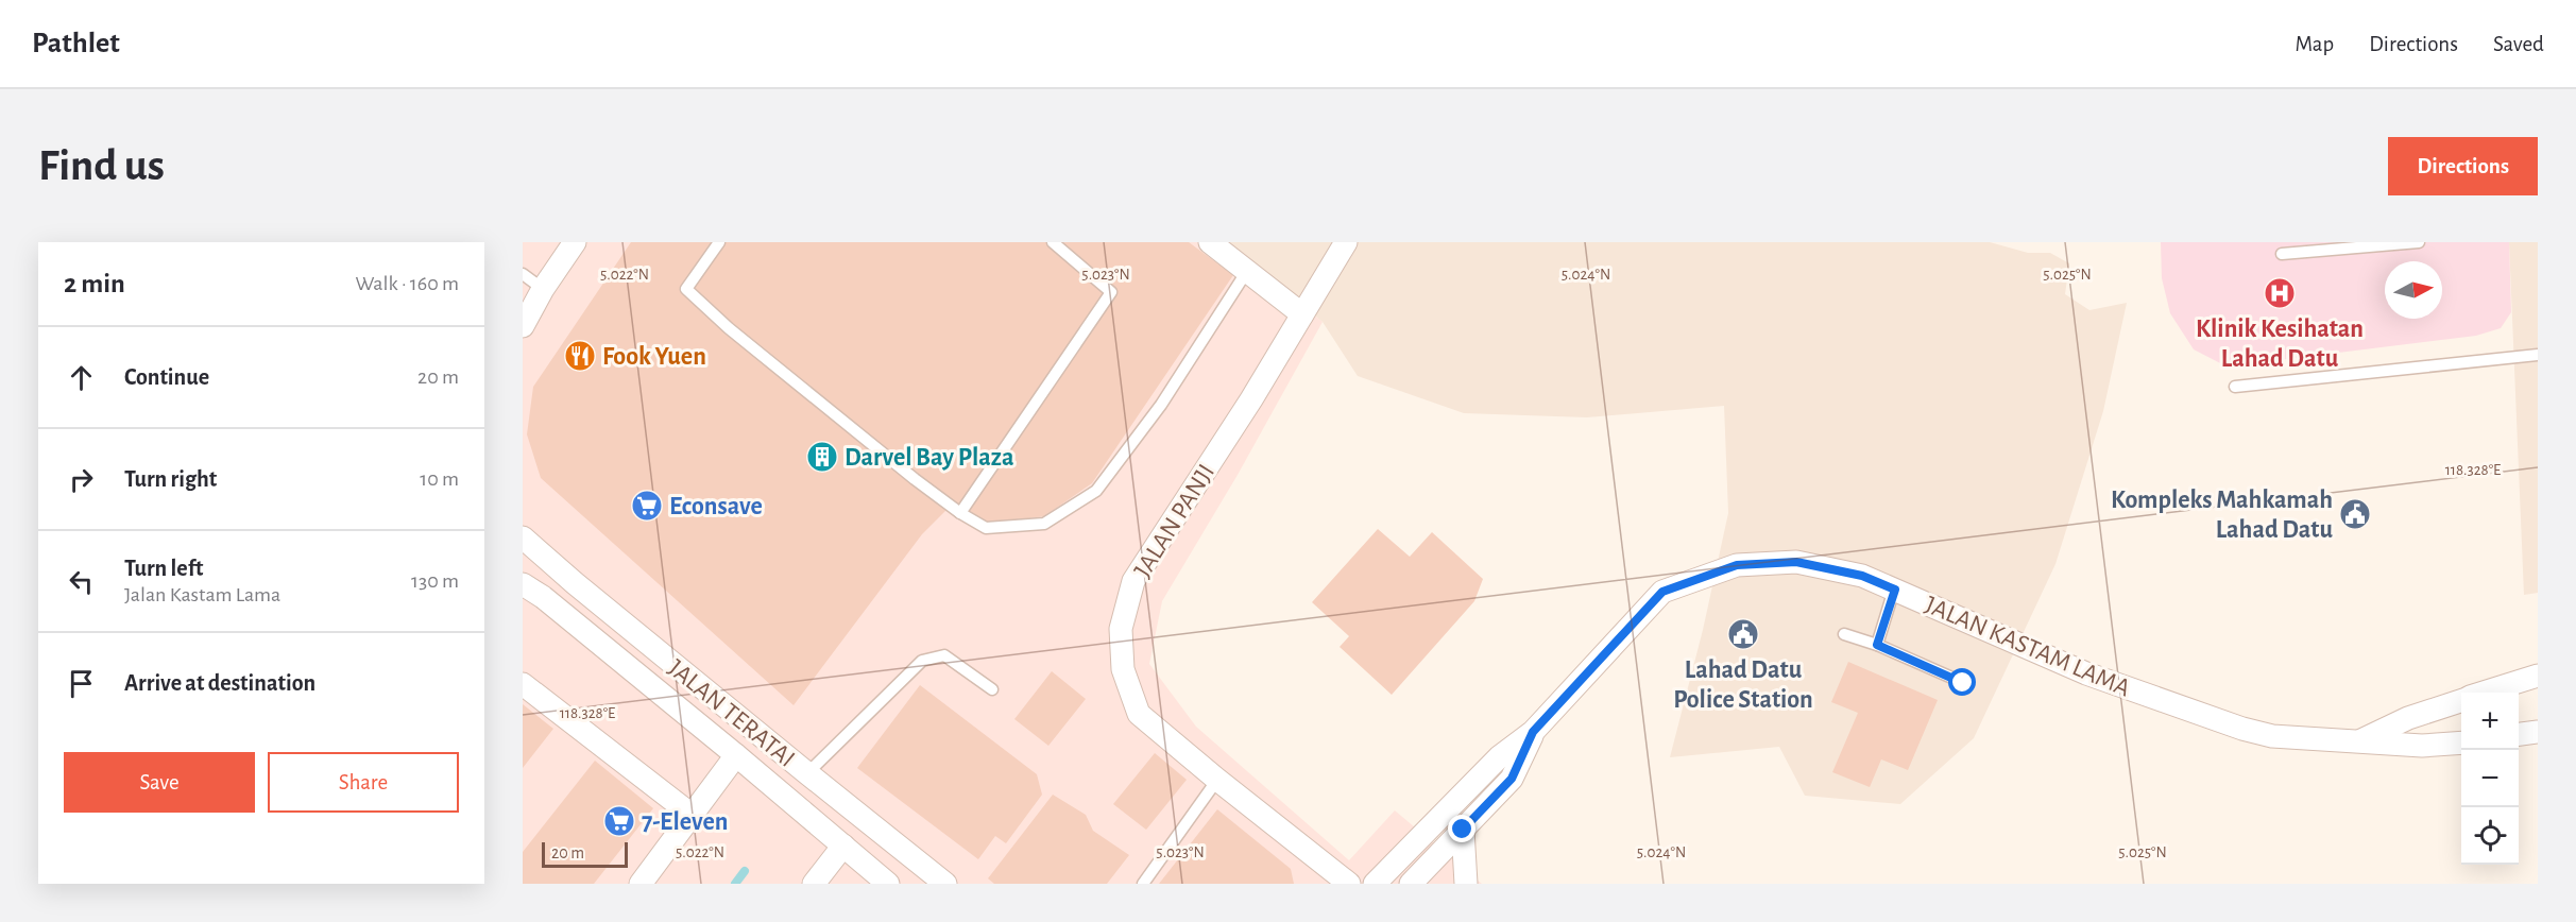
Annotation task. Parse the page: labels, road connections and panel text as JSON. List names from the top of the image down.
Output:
{
  "streets": {
    "street": ["JALAN PANJI", "JALAN KASTAM LAMA", "JALAN TERATAI"]
  },
  "places": {
    "hospital": ["Klinik Kesihatan Lahad Datu"],
    "restaurant": ["Fook Yuen"],
    "building": ["Darvel Bay Plaza"],
    "supermarket": ["Econsave", "7-Eleven"],
    "public building": ["Kompleks Mahkamah Lahad Datu", "Lahad Datu Police Station"]
  },
  "scale_bar": "20 m",
  "north": "right",
  "page": {
    "header": "Pathlet",
    "nav": ["Map", "Directions", "Saved"],
    "buttons": [
      "Directions",
      ["Save", "Share"]
    ],
    "title": "Find us",
    "heading": ["2 min", "Walk · 160 m"],
    "list": [
      ["Continue", "20 m"],
      ["Turn right", "10 m"],
      ["Turn left", "Jalan Kastam Lama", "130 m"],
      "Arrive at destination"
    ],
    "map_buttons": ["+", "−"],
    "scale": "20 m"
  },
  "coordinates": [
    "5.022°N",
    "5.023°N",
    "5.024°N",
    "5.025°N",
    "118.328°E"
  ]
}
